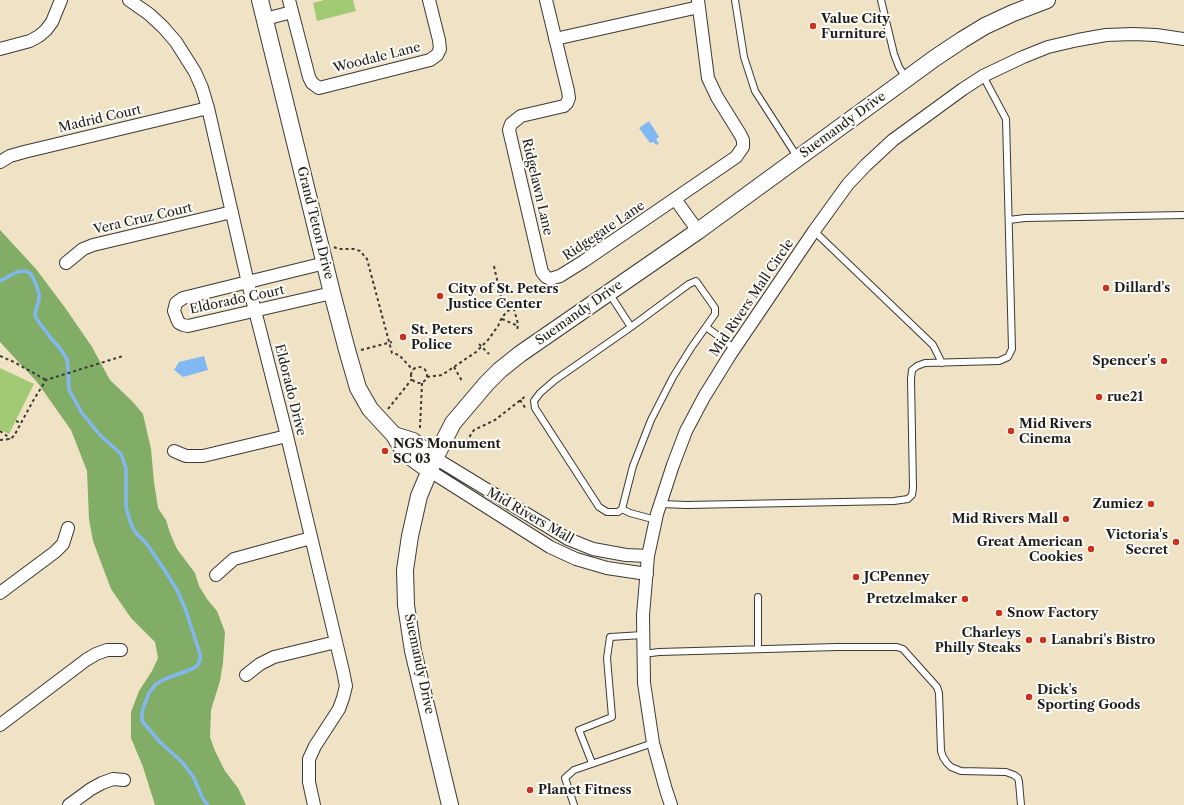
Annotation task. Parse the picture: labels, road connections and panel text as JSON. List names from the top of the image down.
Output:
{
  "streets": {
    "street": [
      "Woodale Lane",
      "Madrid Court",
      "Suemandy Drive",
      "Ridgelawn Lane",
      "Vera Cruz Court",
      "Grand Teton Drive",
      "Ridgegate Lane",
      "Mid Rivers Mall Circle",
      "Eldorado Court",
      "Eldorado Drive",
      "Mid Rivers Mall"
    ]
  },
  "crossings": [
    ["Madrid Court", "Eldorado Drive"],
    ["Suemandy Drive", "Grand Teton Drive"],
    ["Suemandy Drive", "Mid Rivers Mall"],
    ["Ridgelawn Lane", "Ridgegate Lane"],
    ["Vera Cruz Court", "Eldorado Drive"],
    ["Grand Teton Drive", "Eldorado Court"],
    ["Grand Teton Drive", "Mid Rivers Mall"],
    ["Mid Rivers Mall Circle", "Mid Rivers Mall"],
    ["Eldorado Court", "Eldorado Drive"]
  ],
  "places": [
    "Value City Furniture",
    "Dillard's",
    "City of St. Peters Justice Center",
    "St. Peters Police",
    "Spencer's",
    "rue21",
    "Mid Rivers Cinema",
    "NGS Monument SC 03",
    "Zumiez",
    "Mid Rivers Mall",
    "Victoria's Secret",
    "Great American Cookies",
    "JCPenney",
    "Pretzelmaker",
    "Snow Factory",
    "Charleys Philly Steaks",
    "Lanabri's Bistro",
    "Dick's Sporting Goods",
    "Planet Fitness"
  ]
}
